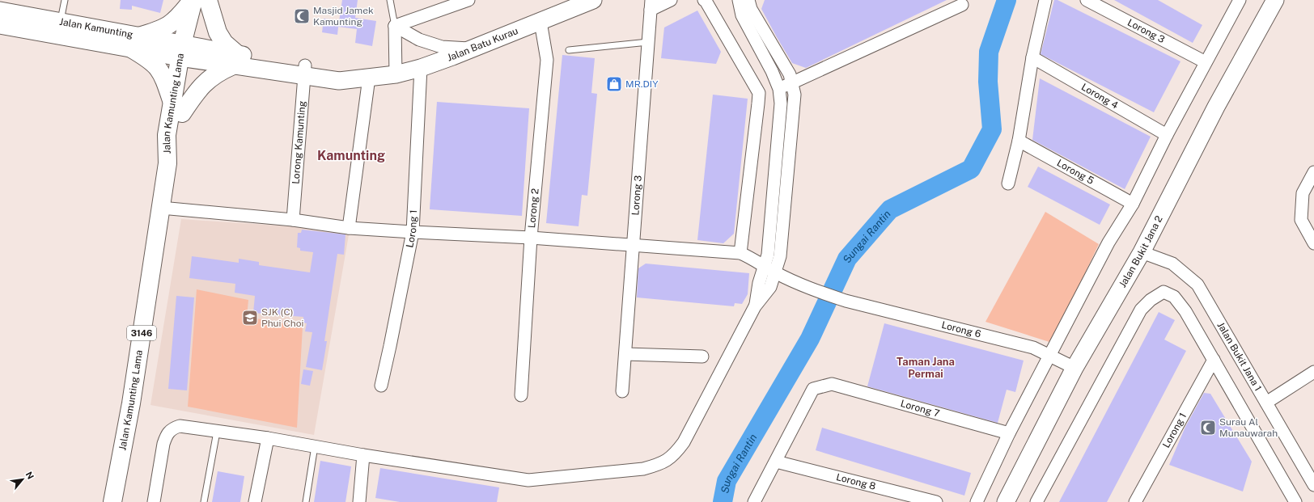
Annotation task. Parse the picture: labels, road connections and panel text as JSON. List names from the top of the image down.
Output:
{
  "streets": {
    "main road": [
      "Jalan Kamunting",
      "Jalan Batu Kurau",
      "Jalan Kamunting Lama",
      "Jalan Bukit Jana 2",
      "3146"
    ],
    "street": [
      "Lorong 3",
      "Lorong 4",
      "Lorong Kamunting",
      "Lorong 5",
      "Lorong 2",
      "Lorong 1",
      "Lorong 6",
      "Jalan Bukit Jana 1",
      "Lorong 7",
      "Lorong 8"
    ]
  },
  "crossings": [
    ["Jalan Kamunting", "Jalan Batu Kurau"],
    ["Jalan Kamunting", "Jalan Kamunting Lama"],
    ["Jalan Kamunting", "3146"],
    ["Jalan Batu Kurau", "Jalan Kamunting Lama"],
    ["Jalan Batu Kurau", "Lorong Kamunting"],
    ["Jalan Batu Kurau", "Lorong 2"],
    ["Jalan Batu Kurau", "Lorong 1"],
    ["Jalan Batu Kurau", "3146"],
    ["Jalan Kamunting Lama", "3146"],
    ["Jalan Bukit Jana 2", "Lorong 6"],
    ["Jalan Bukit Jana 2", "Jalan Bukit Jana 1"],
    ["Lorong 7", "Lorong 8"]
  ],
  "districts": ["Kamunting", "Taman Jana Permai"],
  "water": ["Sungai Rantin"],
  "places": {
    "mosque": ["Masjid Jamek Kamunting", "Surau Al Munauwarah"],
    "shop": ["MR.DIY"],
    "school or university": ["SJK (C) Phui Choi"]
  },
  "north": "top right"
}
